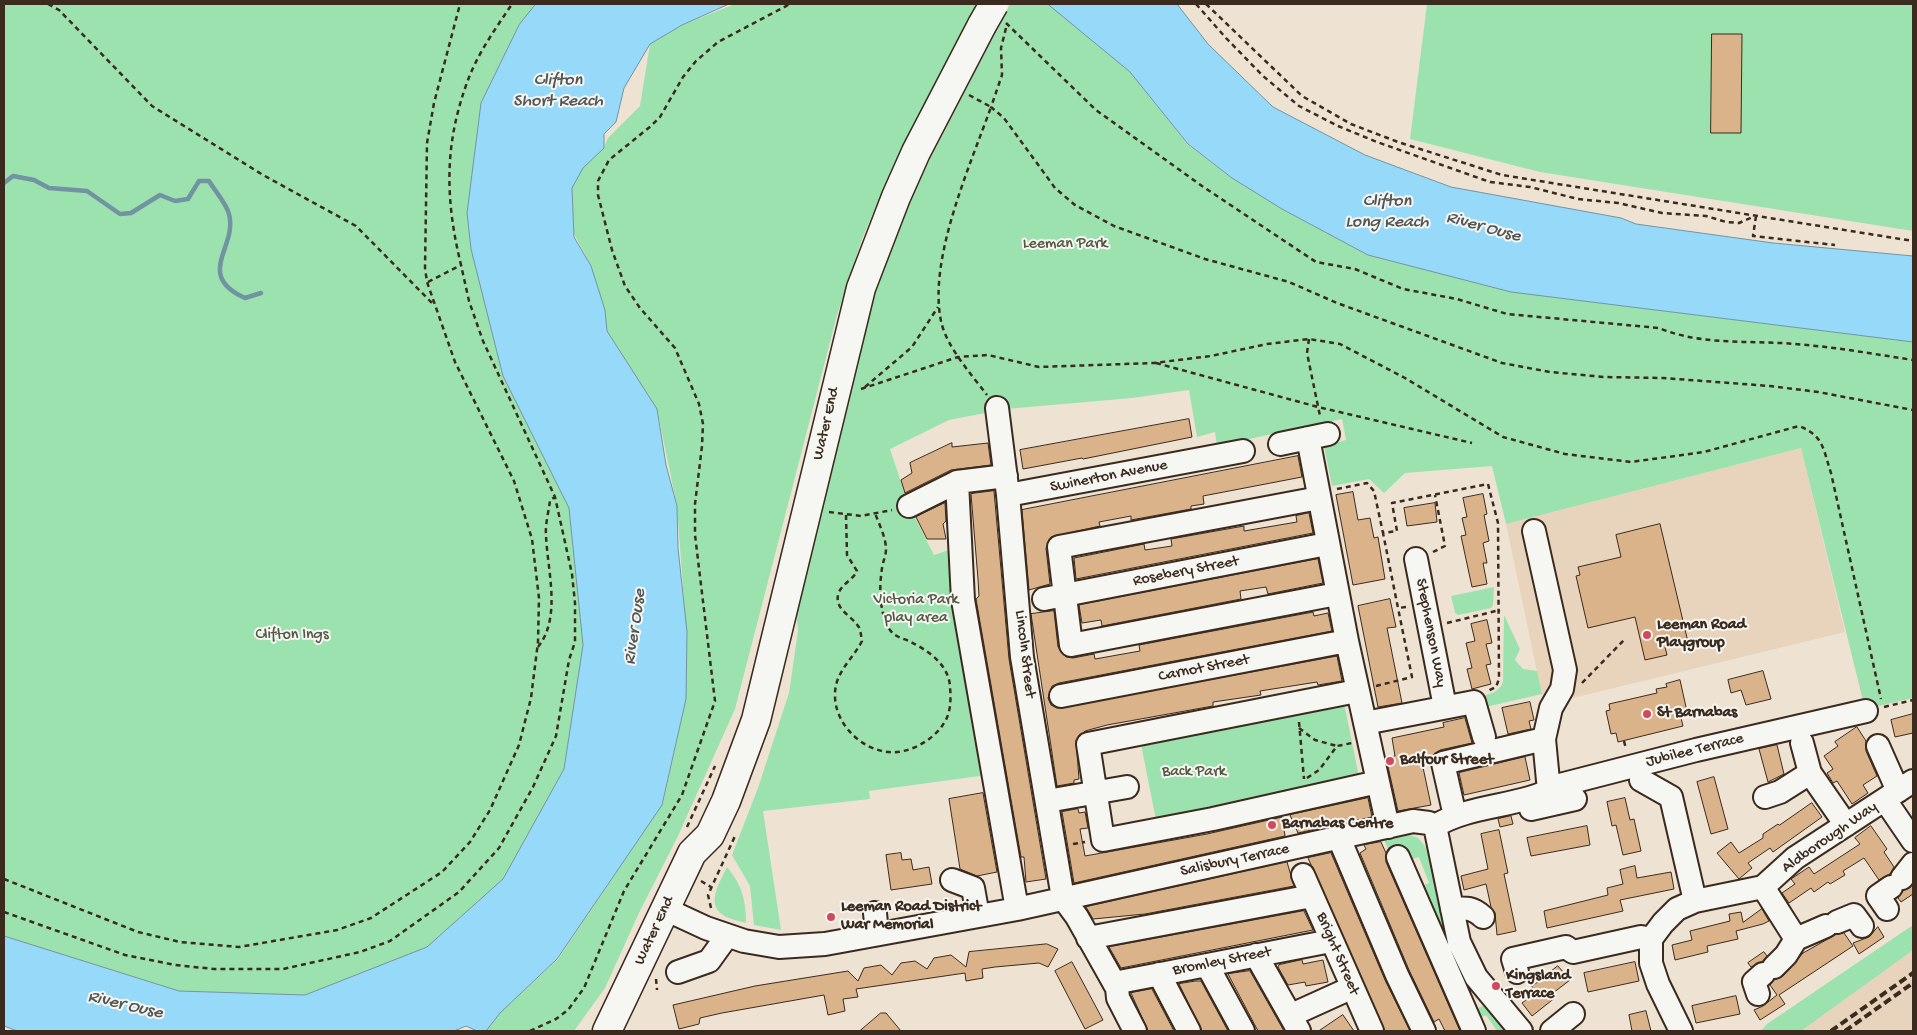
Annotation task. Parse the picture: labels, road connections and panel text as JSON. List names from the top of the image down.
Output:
{
  "streets": {
    "main road": ["Water End"],
    "street": [
      "Swinerton Avenue",
      "Rosebery Street",
      "Stephenson Way",
      "Lincoln Street",
      "Carnot Street",
      "Jubilee Terrace",
      "Aldborough Way",
      "Salisbury Terrace",
      "Bright Street",
      "Bromley Street"
    ]
  },
  "crossings": [
    ["Water End", "Salisbury Terrace"],
    ["Swinerton Avenue", "Lincoln Street"],
    ["Lincoln Street", "Salisbury Terrace"],
    ["Jubilee Terrace", "Salisbury Terrace"],
    ["Bright Street", "Bromley Street"]
  ],
  "water": ["Clifton Short Reach", "Clifton Long Reach", "River Ouse"],
  "parks": [
    "Leeman Park",
    "Victoria Park play area",
    "Clifton Ings",
    "Back Park"
  ],
  "places": [
    "Leeman Road Playgroup",
    "St Barnabas",
    "Balfour Street",
    "Barnabas Centre",
    "Leeman Road District War Memorial",
    "Kingsland Terrace"
  ]
}
